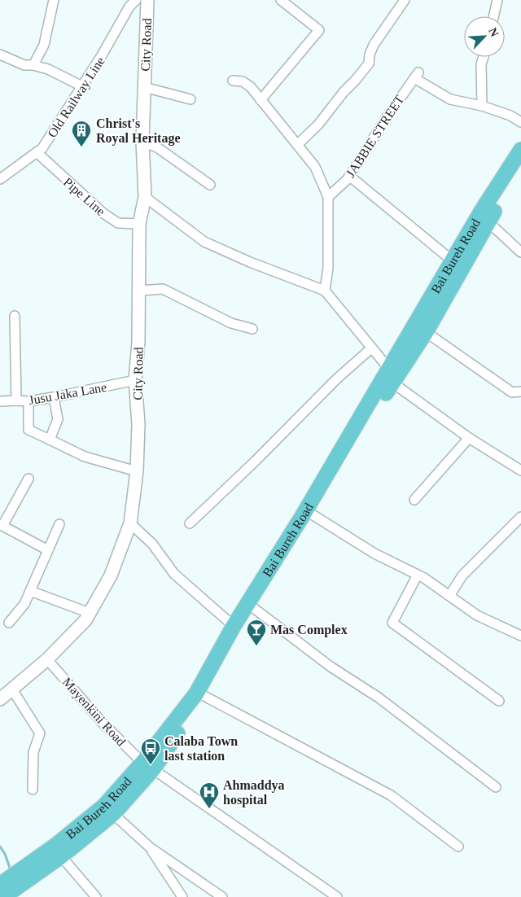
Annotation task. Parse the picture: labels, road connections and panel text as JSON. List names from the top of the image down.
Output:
{
  "streets": {
    "highway": ["Bai Bureh Road"],
    "main road": ["City Road"],
    "street": [
      "Old Railway Line",
      "JABBIE STREET",
      "Pipe Line",
      "Jusu Jaka Lane",
      "Mayenkini Road"
    ]
  },
  "crossings": [
    ["City Road", "Pipe Line"],
    ["City Road", "Jusu Jaka Lane"],
    ["City Road", "Mayenkini Road"],
    ["Old Railway Line", "Pipe Line"],
    ["Bai Bureh Road", "Mayenkini Road"]
  ],
  "places": {
    "building": ["Christ's Royal Heritage"],
    "bar": ["Mas Complex"],
    "bus stop": ["Calaba Town last station"],
    "hospital": ["Ahmaddya hospital"]
  },
  "north": "top right"
}
